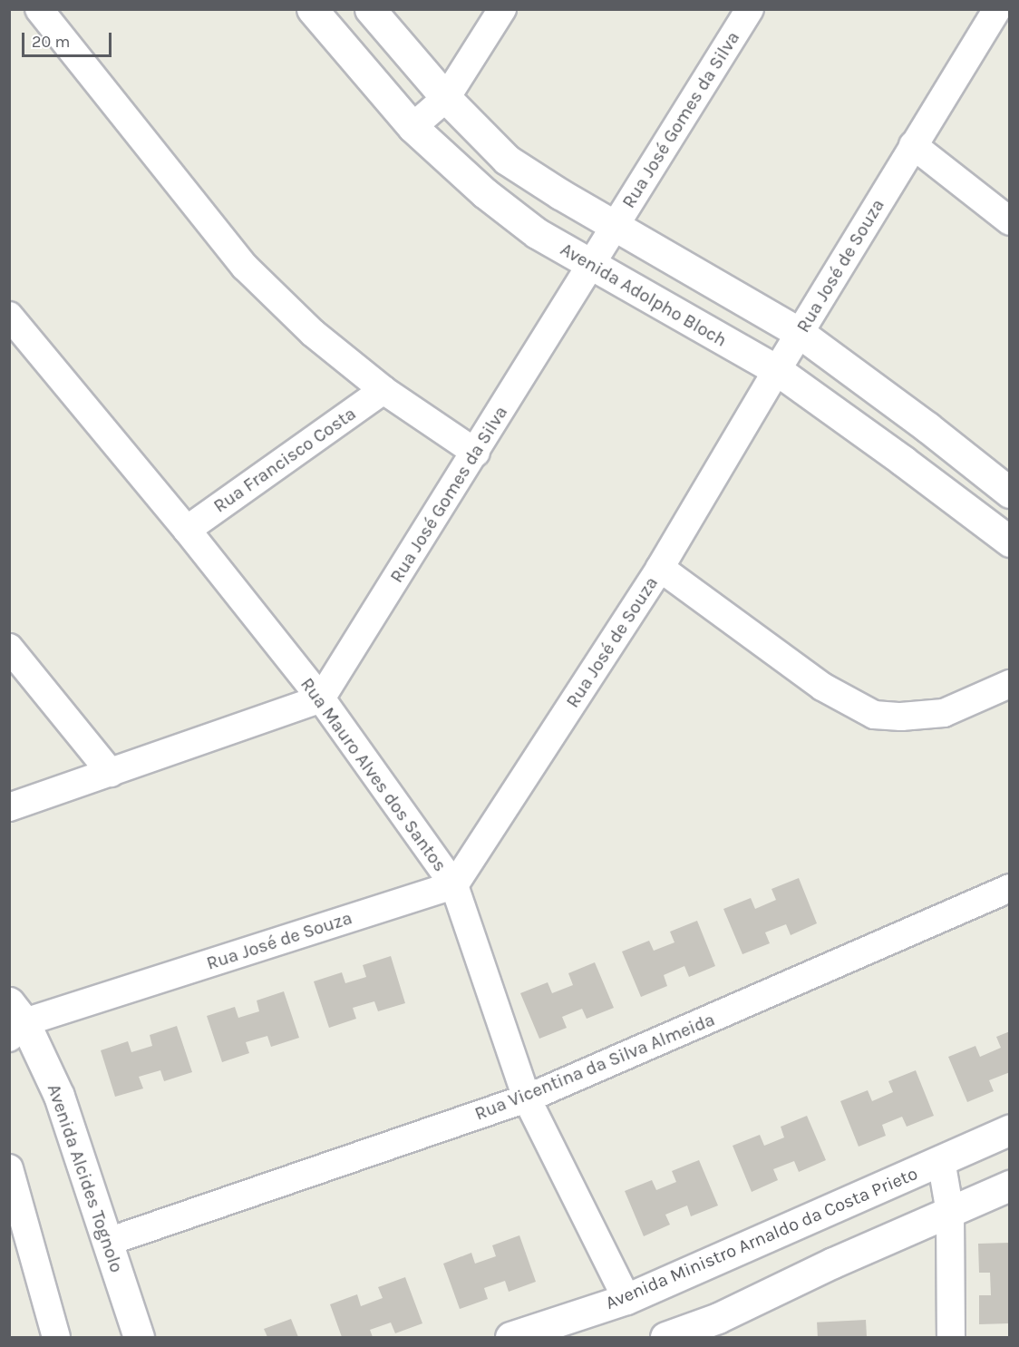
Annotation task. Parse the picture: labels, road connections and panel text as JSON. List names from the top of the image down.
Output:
{
  "streets": {
    "street": [
      "Rua José Gomes da Silva",
      "Rua José de Souza",
      "Avenida Adolpho Bloch",
      "Rua Francisco Costa",
      "Rua Mauro Alves dos Santos",
      "Rua Vicentina da Silva Almeida",
      "Avenida Alcides Tognolo",
      "Avenida Ministro Arnaldo da Costa Prieto"
    ]
  },
  "crossings": [
    ["Rua José Gomes da Silva", "Avenida Adolpho Bloch"],
    ["Rua José Gomes da Silva", "Rua Mauro Alves dos Santos"],
    ["Rua José de Souza", "Avenida Adolpho Bloch"],
    ["Rua José de Souza", "Rua Mauro Alves dos Santos"],
    ["Rua José de Souza", "Avenida Alcides Tognolo"],
    ["Rua Francisco Costa", "Rua Mauro Alves dos Santos"],
    ["Rua Mauro Alves dos Santos", "Rua Vicentina da Silva Almeida"],
    ["Rua Mauro Alves dos Santos", "Avenida Ministro Arnaldo da Costa Prieto"],
    ["Rua Vicentina da Silva Almeida", "Avenida Alcides Tognolo"]
  ],
  "scale_bar": "20 m"
}
